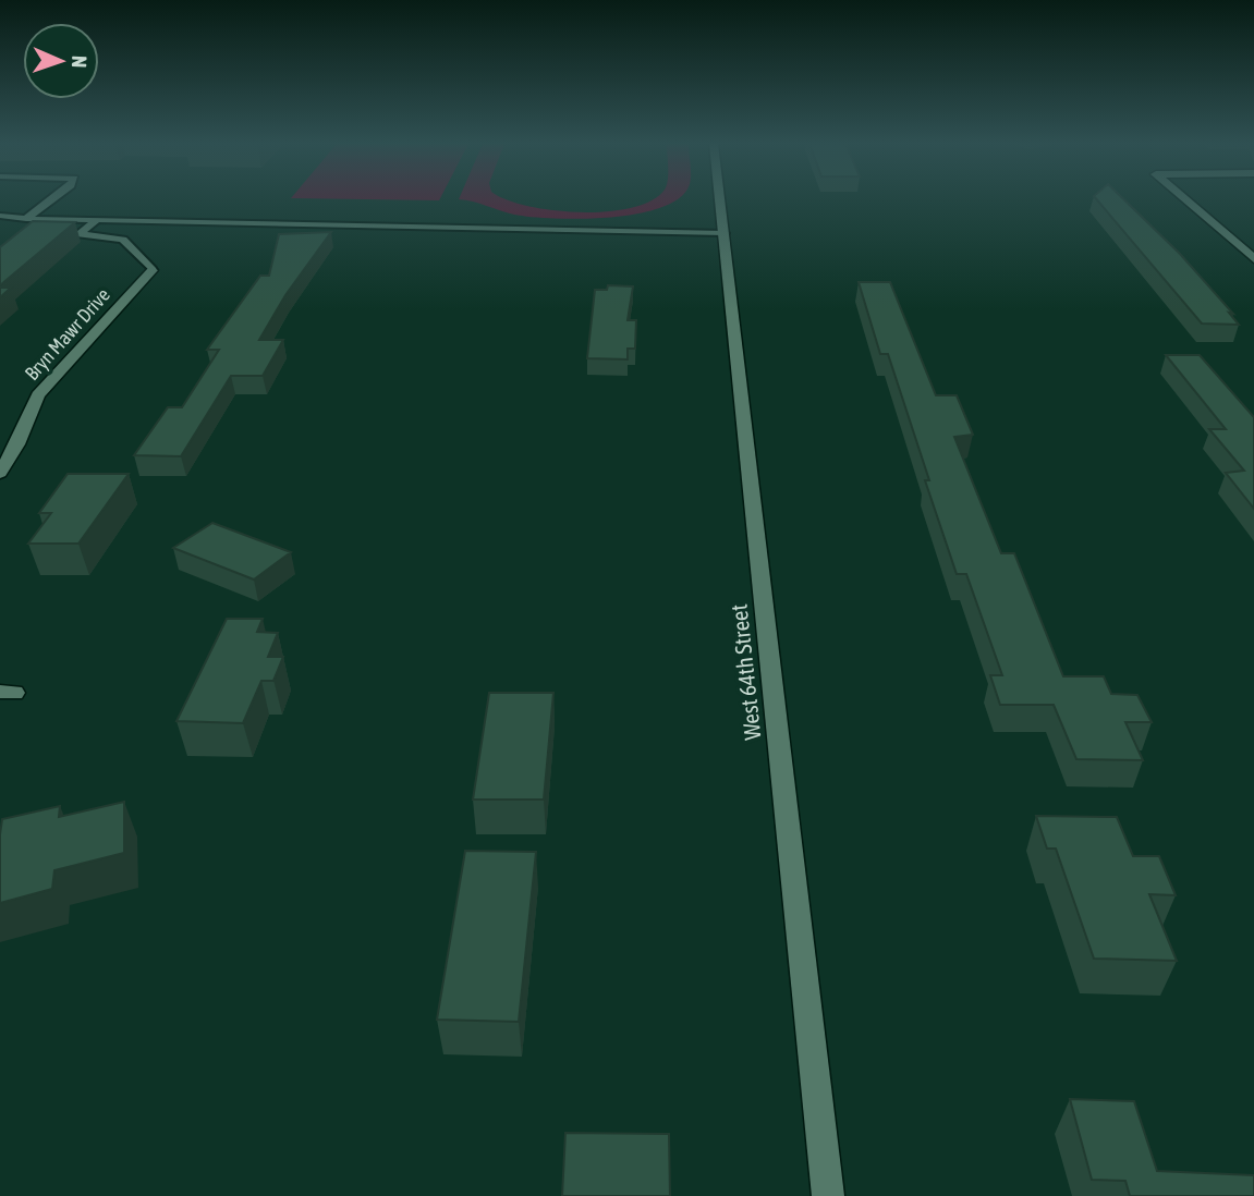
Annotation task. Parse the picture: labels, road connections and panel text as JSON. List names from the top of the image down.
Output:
{
  "streets": {
    "street": ["Bryn Mawr Drive", "West 64th Street"]
  },
  "north": "right"
}
